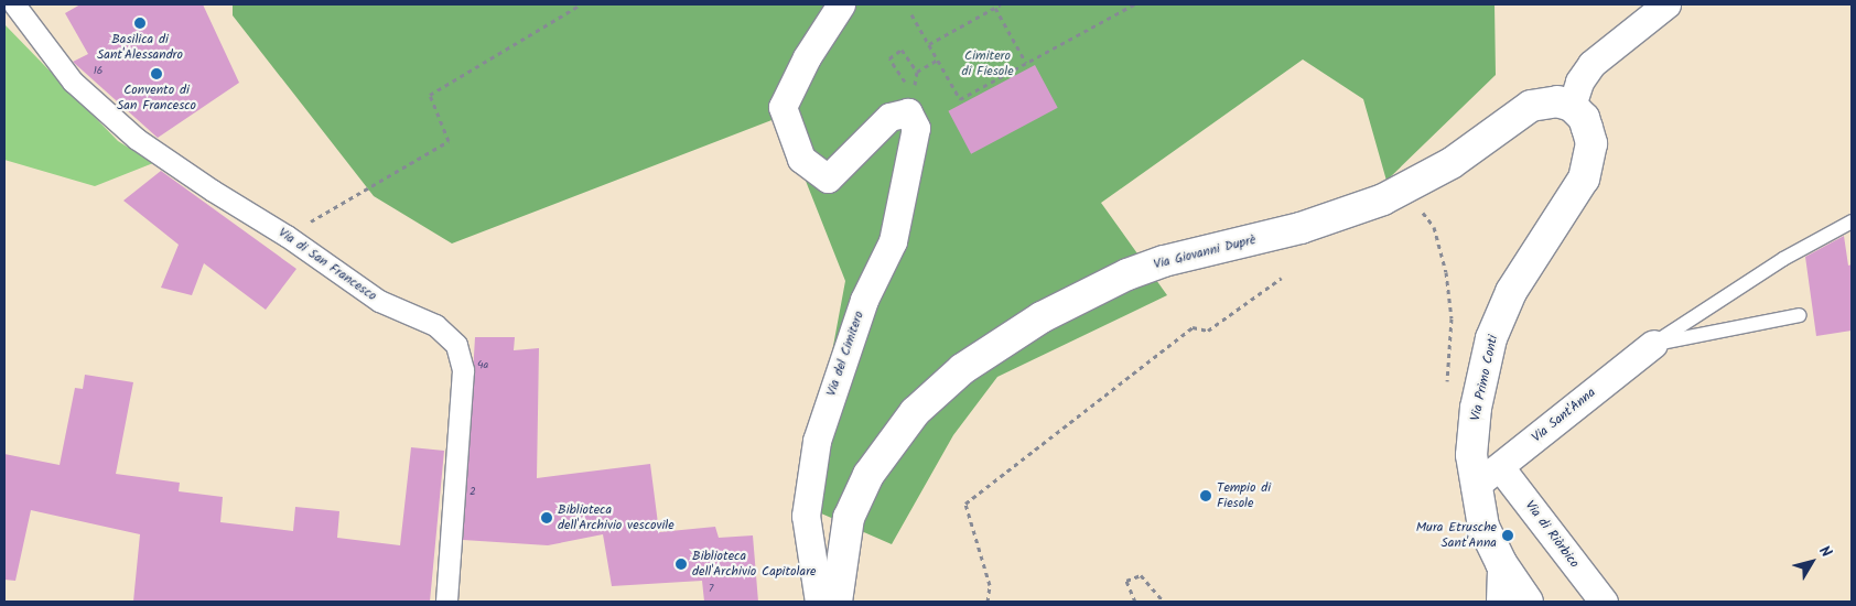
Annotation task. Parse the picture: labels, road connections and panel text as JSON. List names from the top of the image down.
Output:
{
  "streets": {
    "street": [
      "Via Giovanni Duprè",
      "Via di San Francesco",
      "Via del Cimitero",
      "Via Primo Conti",
      "Via Sant'Anna",
      "Via di Riòrbico"
    ]
  },
  "crossings": [
    ["Via Giovanni Duprè", "Via Primo Conti"],
    ["Via Primo Conti", "Via Sant'Anna"],
    ["Via Sant'Anna", "Via di Riòrbico"]
  ],
  "parks": ["Cimitero di Fiesole"],
  "places": [
    "Basilica di Sant'Alessandro",
    "Convento di San Francesco",
    "Tempio di Fiesole",
    "Biblioteca dell'Archivio vescovile",
    "Mura Etrusche Sant'Anna",
    "Biblioteca dell'Archivio Capitolare"
  ],
  "house_numbers": [
    "16",
    "4a",
    "2",
    "7"
  ],
  "north": "top right"
}
